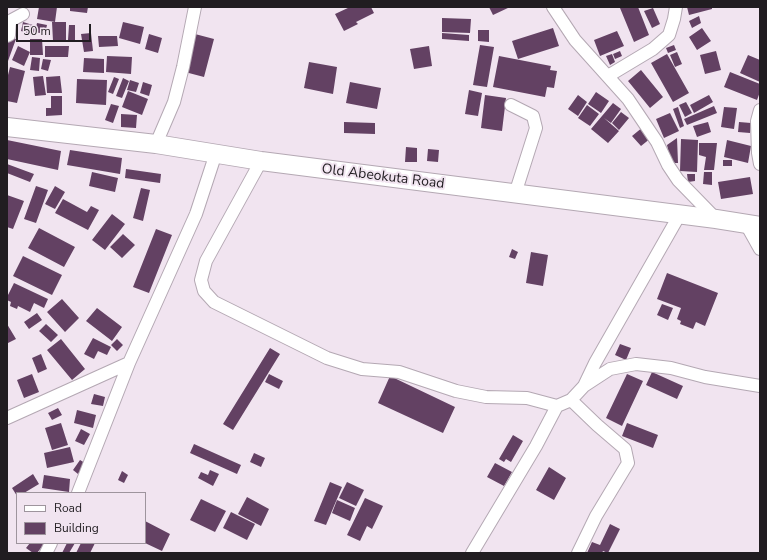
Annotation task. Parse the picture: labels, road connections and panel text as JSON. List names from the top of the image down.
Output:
{
  "streets": {
    "highway": ["Old Abeokuta Road"]
  },
  "legend": ["Road", "Building"],
  "scale_bar": "50 m"
}
